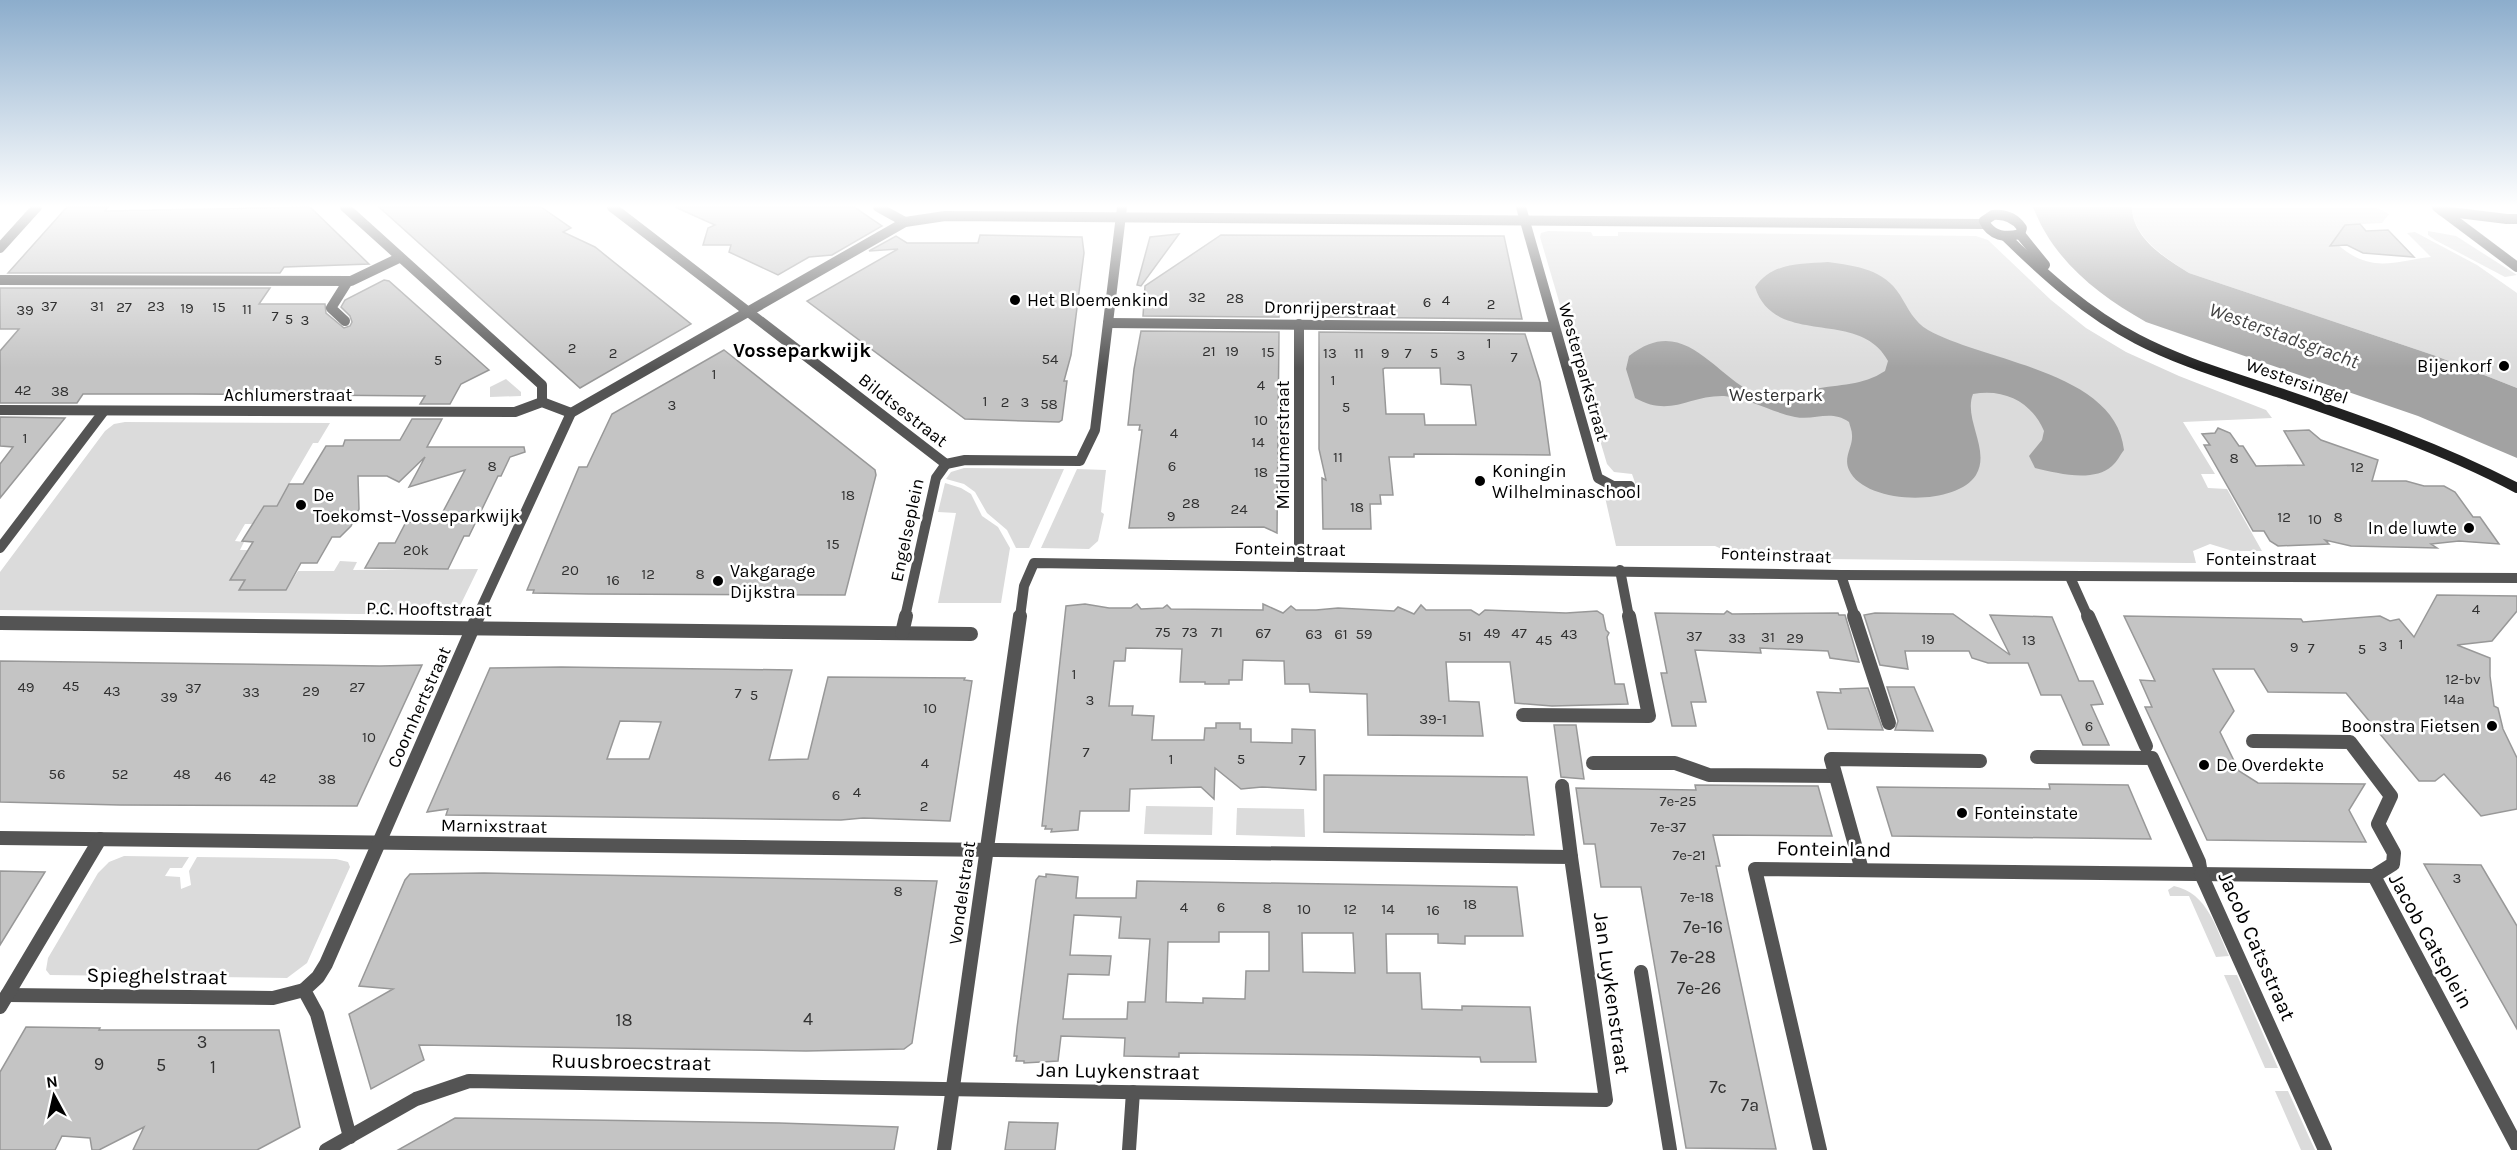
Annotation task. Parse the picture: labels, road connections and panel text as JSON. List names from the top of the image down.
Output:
{
  "streets": {
    "main road": ["Westersingel"],
    "street": [
      "Dronrijperstraat",
      "Westerparkstraat",
      "Achlumerstraat",
      "Bildtsestraat",
      "Midlumerstraat",
      "Engelseplein",
      "Fonteinstraat",
      "P.C. Hooftstraat",
      "Coornhertstraat",
      "Marnixstraat",
      "Fonteinland",
      "Vondelstraat",
      "Jacob Catsplein",
      "Jacob Catsstraat",
      "Spieghelstraat",
      "Jan Luykenstraat",
      "Ruusbroecstraat"
    ]
  },
  "crossings": [
    ["Dronrijperstraat", "Westerparkstraat"],
    ["Dronrijperstraat", "Midlumerstraat"],
    ["Dronrijperstraat", "Engelseplein"],
    ["Bildtsestraat", "Engelseplein"],
    ["Midlumerstraat", "Fonteinstraat"],
    ["Engelseplein", "P.C. Hooftstraat"],
    ["Fonteinstraat", "Vondelstraat"],
    ["Fonteinstraat", "Jacob Catsstraat"],
    ["P.C. Hooftstraat", "Coornhertstraat"],
    ["Coornhertstraat", "Marnixstraat"],
    ["Coornhertstraat", "Spieghelstraat"],
    ["Marnixstraat", "Vondelstraat"],
    ["Fonteinland", "Jacob Catsplein"],
    ["Fonteinland", "Jacob Catsstraat"],
    ["Vondelstraat", "Jan Luykenstraat"],
    ["Vondelstraat", "Ruusbroecstraat"],
    ["Jacob Catsplein", "Jacob Catsstraat"],
    ["Jan Luykenstraat", "Ruusbroecstraat"]
  ],
  "districts": ["Vosseparkwijk"],
  "water": ["Westerstadsgracht"],
  "parks": ["Westerpark"],
  "places": [
    "Het Bloemenkind",
    "Bijenkorf",
    "Koningin Wilhelminaschool",
    "De Toekomst–Vosseparkwijk",
    "In de luwte",
    "Vakgarage Dijkstra",
    "Boonstra Fietsen",
    "De Overdekte",
    "Fonteinstate"
  ],
  "house_numbers": [
    "32",
    "28",
    "4",
    "6",
    "2",
    "37",
    "31",
    "23",
    "27",
    "15",
    "19",
    "11",
    "39",
    "7",
    "5",
    "3",
    "1",
    "2",
    "21",
    "19",
    "15",
    "2",
    "13",
    "11",
    "9",
    "7",
    "5",
    "3",
    "7",
    "54",
    "5",
    "1",
    "1",
    "4",
    "42",
    "38",
    "1",
    "2",
    "3",
    "58",
    "3",
    "5",
    "10",
    "4",
    "1",
    "14",
    "11",
    "8",
    "8",
    "6",
    "12",
    "18",
    "18",
    "28",
    "18",
    "24",
    "9",
    "12",
    "8",
    "10",
    "15",
    "20k",
    "20",
    "12",
    "8",
    "16",
    "4",
    "75",
    "73",
    "71",
    "67",
    "49",
    "47",
    "63",
    "61",
    "59",
    "43",
    "51",
    "37",
    "31",
    "33",
    "29",
    "19",
    "45",
    "13",
    "1",
    "3",
    "9",
    "7",
    "5",
    "1",
    "12-bv",
    "45",
    "49",
    "27",
    "37",
    "43",
    "29",
    "33",
    "7",
    "5",
    "39",
    "14a",
    "3",
    "10",
    "39-1",
    "6",
    "10",
    "7",
    "1",
    "5",
    "7",
    "4",
    "56",
    "52",
    "48",
    "46",
    "42",
    "38",
    "4",
    "6",
    "7e-25",
    "2",
    "7e-37",
    "7e-21",
    "3",
    "8",
    "7e-18",
    "18",
    "4",
    "6",
    "8",
    "10",
    "12",
    "14",
    "16",
    "7e-16",
    "7e-28",
    "7e-26",
    "4",
    "18",
    "3",
    "9",
    "5",
    "1",
    "7c",
    "7a"
  ],
  "north": "top"
}
